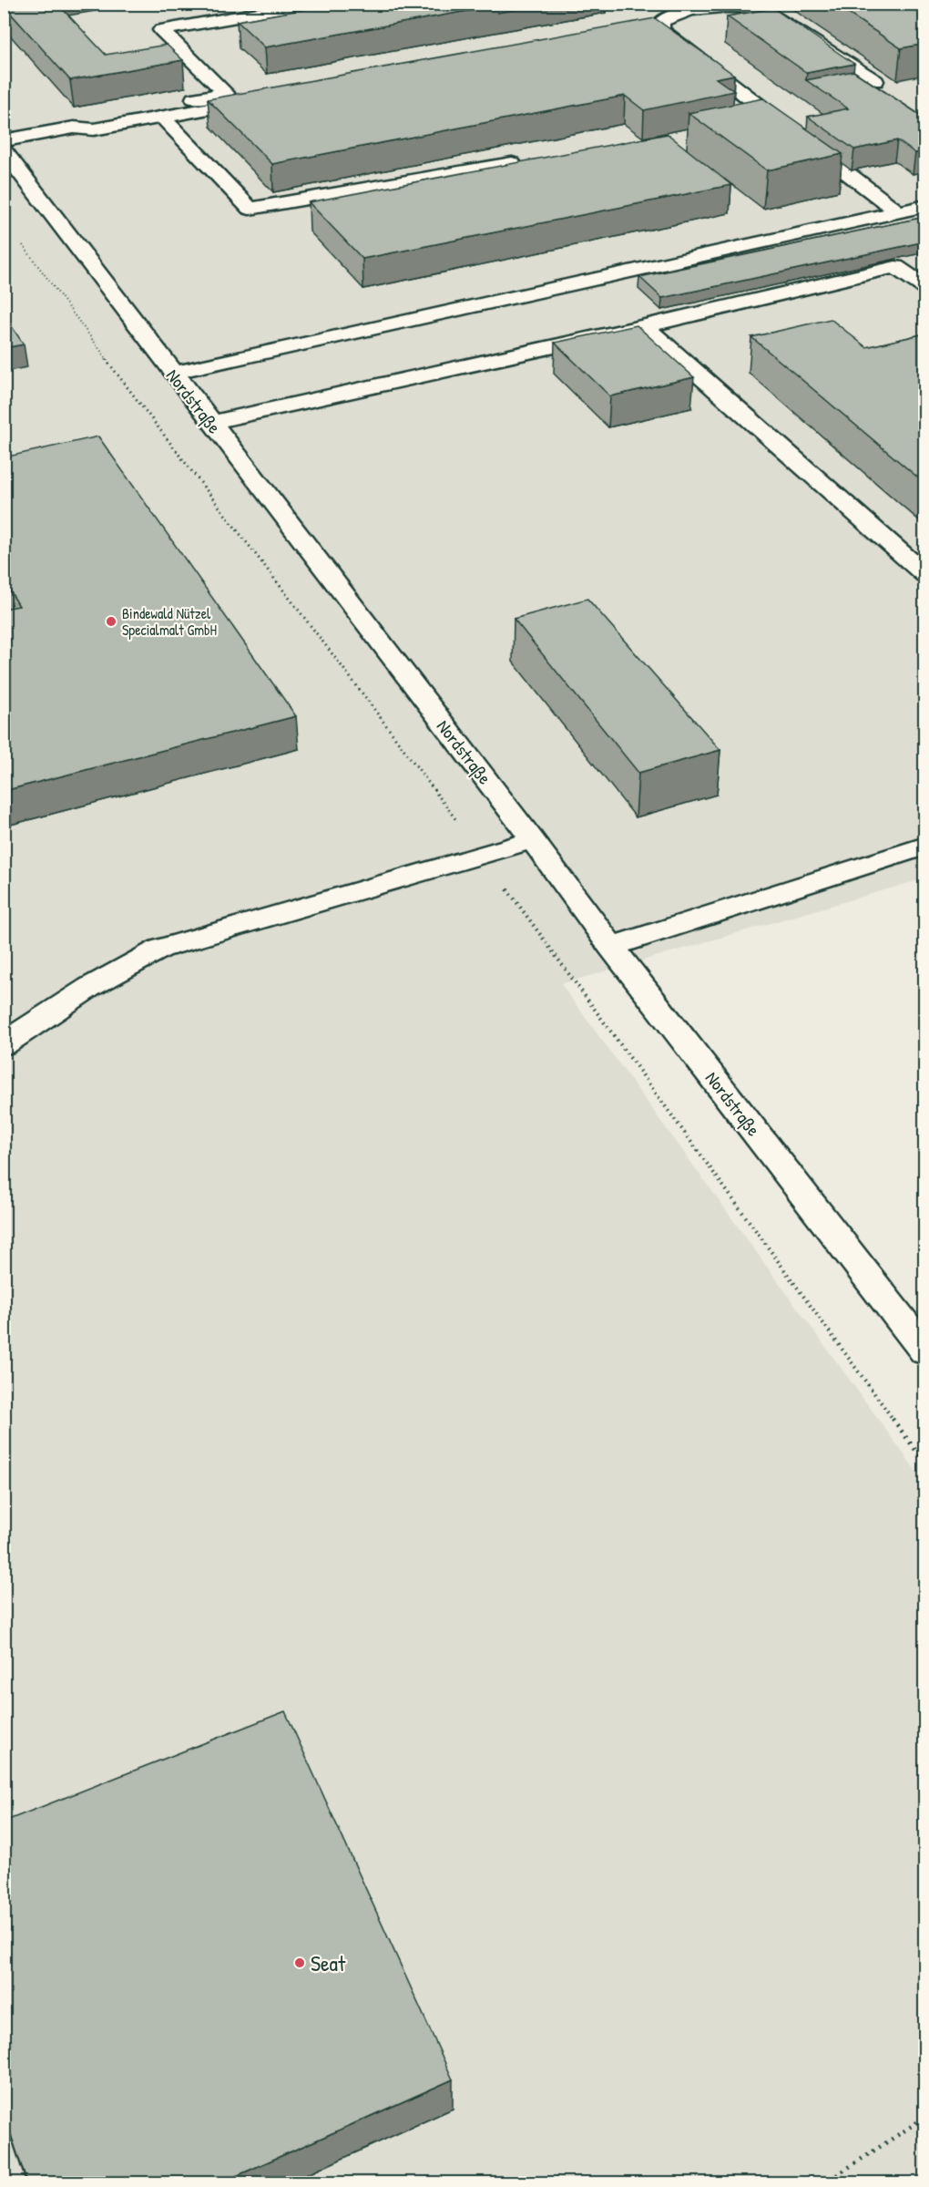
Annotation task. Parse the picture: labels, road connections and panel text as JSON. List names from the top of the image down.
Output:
{
  "streets": {
    "street": ["Nordstraße"]
  },
  "places": ["Bindewald Nützel Specialmalt GmbH", "Seat"]
}
